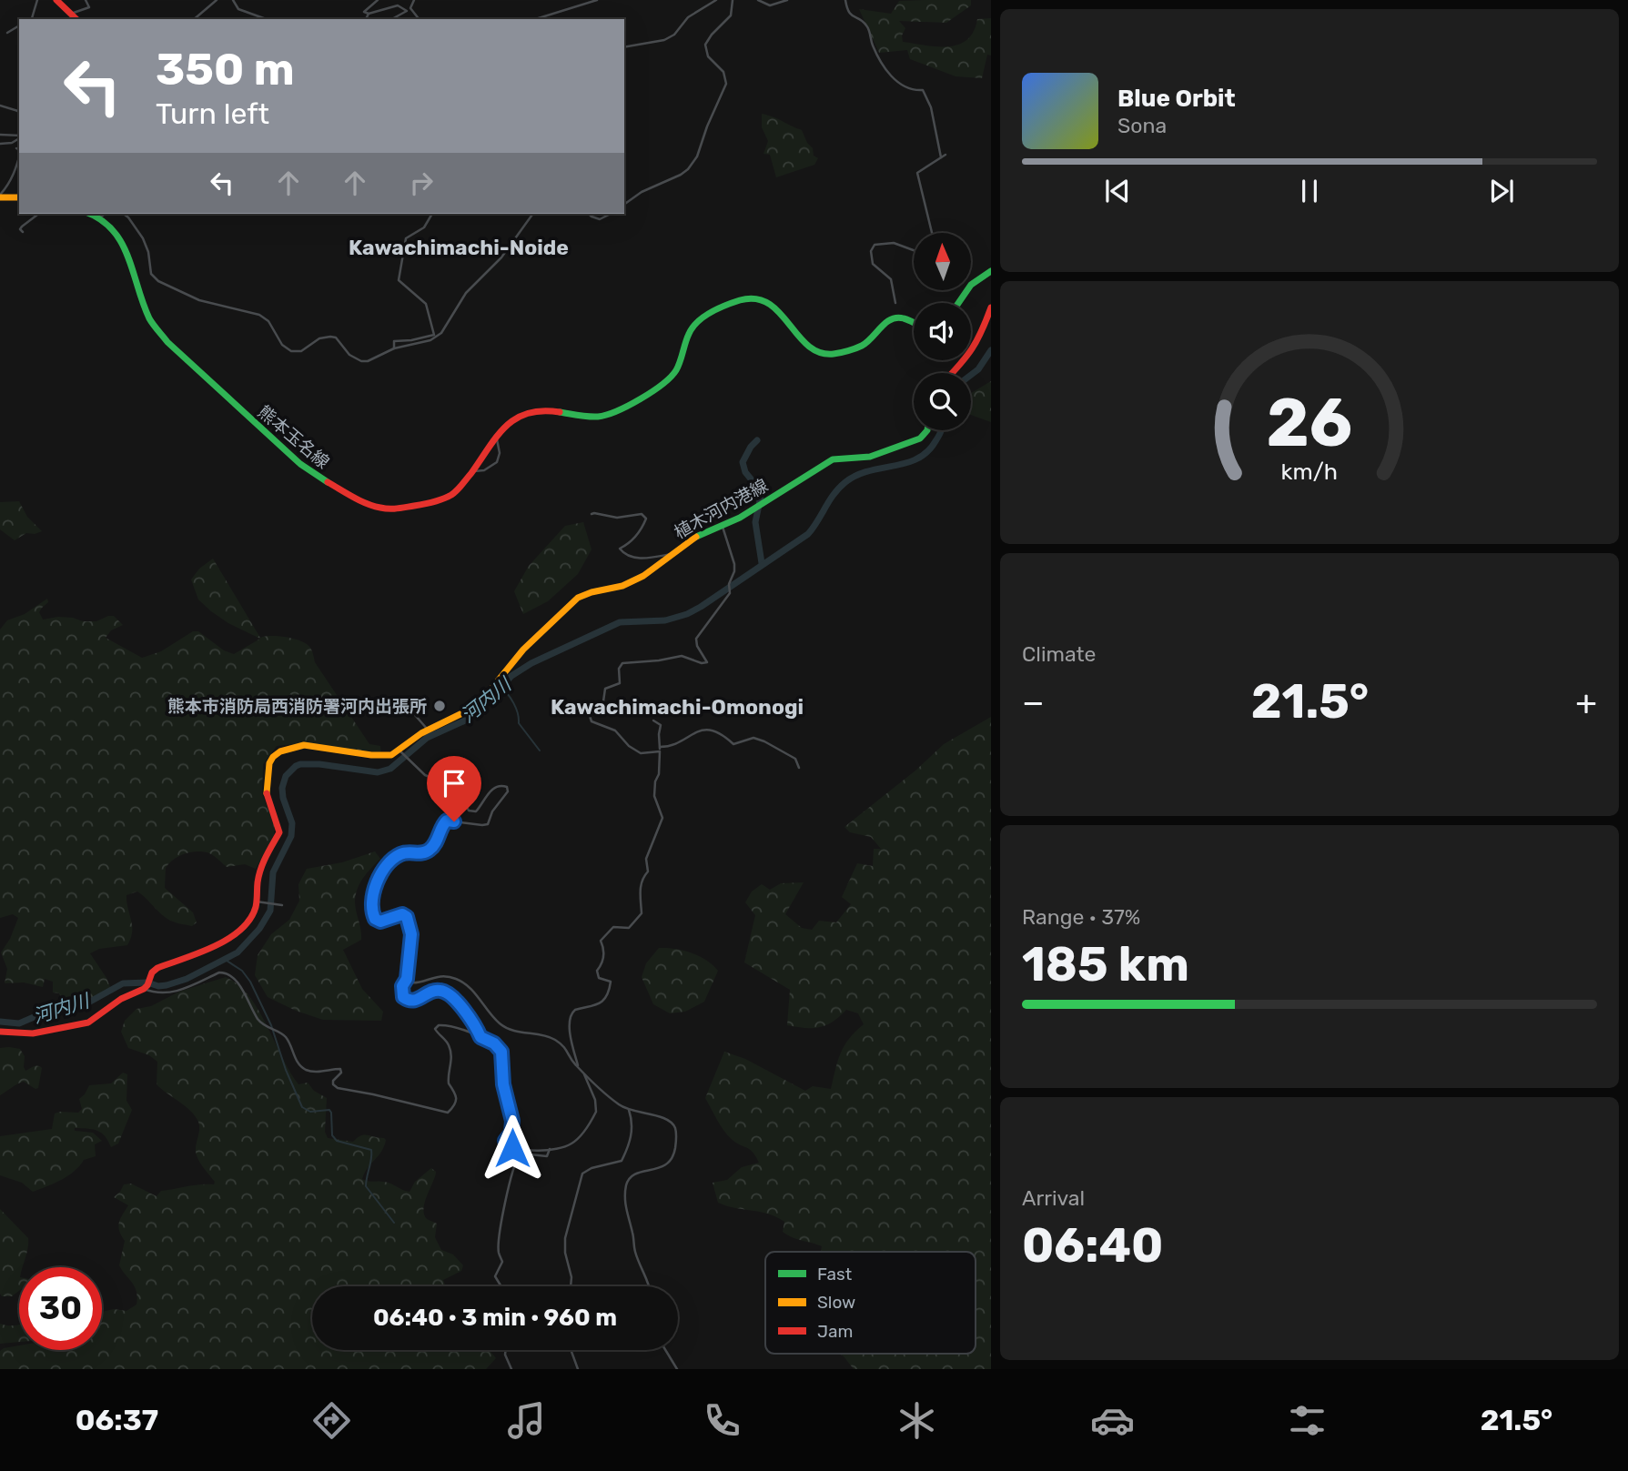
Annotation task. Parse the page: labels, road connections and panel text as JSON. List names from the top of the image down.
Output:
{
  "streets": {
    "main road": ["熊本玉名線", "植木河内港線"]
  },
  "districts": ["Kawachimachi-Noide", "Kawachimachi-Omonogi"],
  "water": ["河内川"],
  "places": ["熊本市消防局西消防署河内出張所"],
  "legend": ["Fast", "Slow", "Jam"],
  "north": "top",
  "page": {
    "turn": ["350 m", "Turn left"],
    "song": ["Blue Orbit", "Sona"],
    "tile": [
      "Climate",
      ["Range · 37%", "185 km"],
      ["Arrival", "06:40"]
    ],
    "heat": ["−", "21.5°", "+"],
    "limit": "30",
    "trip": "06:40 · 3 min · 960 m",
    "tabs": ["06:37", "21.5°"],
    "gauge": ["26", "km/h"]
  }
}
